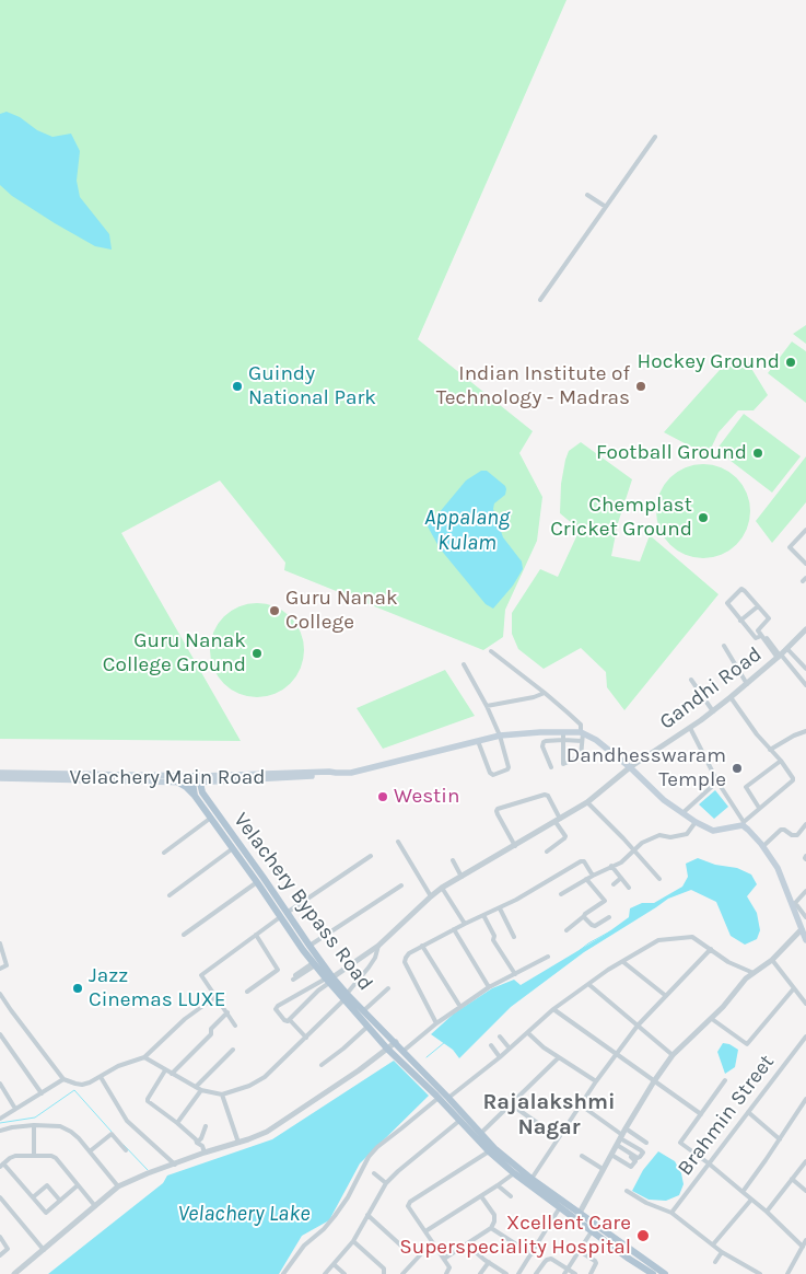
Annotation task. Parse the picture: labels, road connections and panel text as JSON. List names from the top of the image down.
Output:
{
  "streets": {
    "main road": ["Velachery Main Road", "Velachery Bypass Road"],
    "street": ["Gandhi Road", "Brahmin Street"]
  },
  "crossings": [
    ["Gandhi Road", "Velachery Main Road"],
    ["Gandhi Road", "Velachery Bypass Road"],
    ["Velachery Main Road", "Velachery Bypass Road"]
  ],
  "districts": ["Rajalakshmi Nagar"],
  "water": ["Appalang Kulam", "Velachery Lake"],
  "places": [
    "Hockey Ground",
    "Guindy National Park",
    "Indian Institute of Technology - Madras",
    "Football Ground",
    "Chemplast Cricket Ground",
    "Guru Nanak College",
    "Guru Nanak College Ground",
    "Dandhesswaram Temple",
    "Westin",
    "Jazz Cinemas LUXE",
    "Xcellent Care Superspeciality Hospital"
  ]
}
